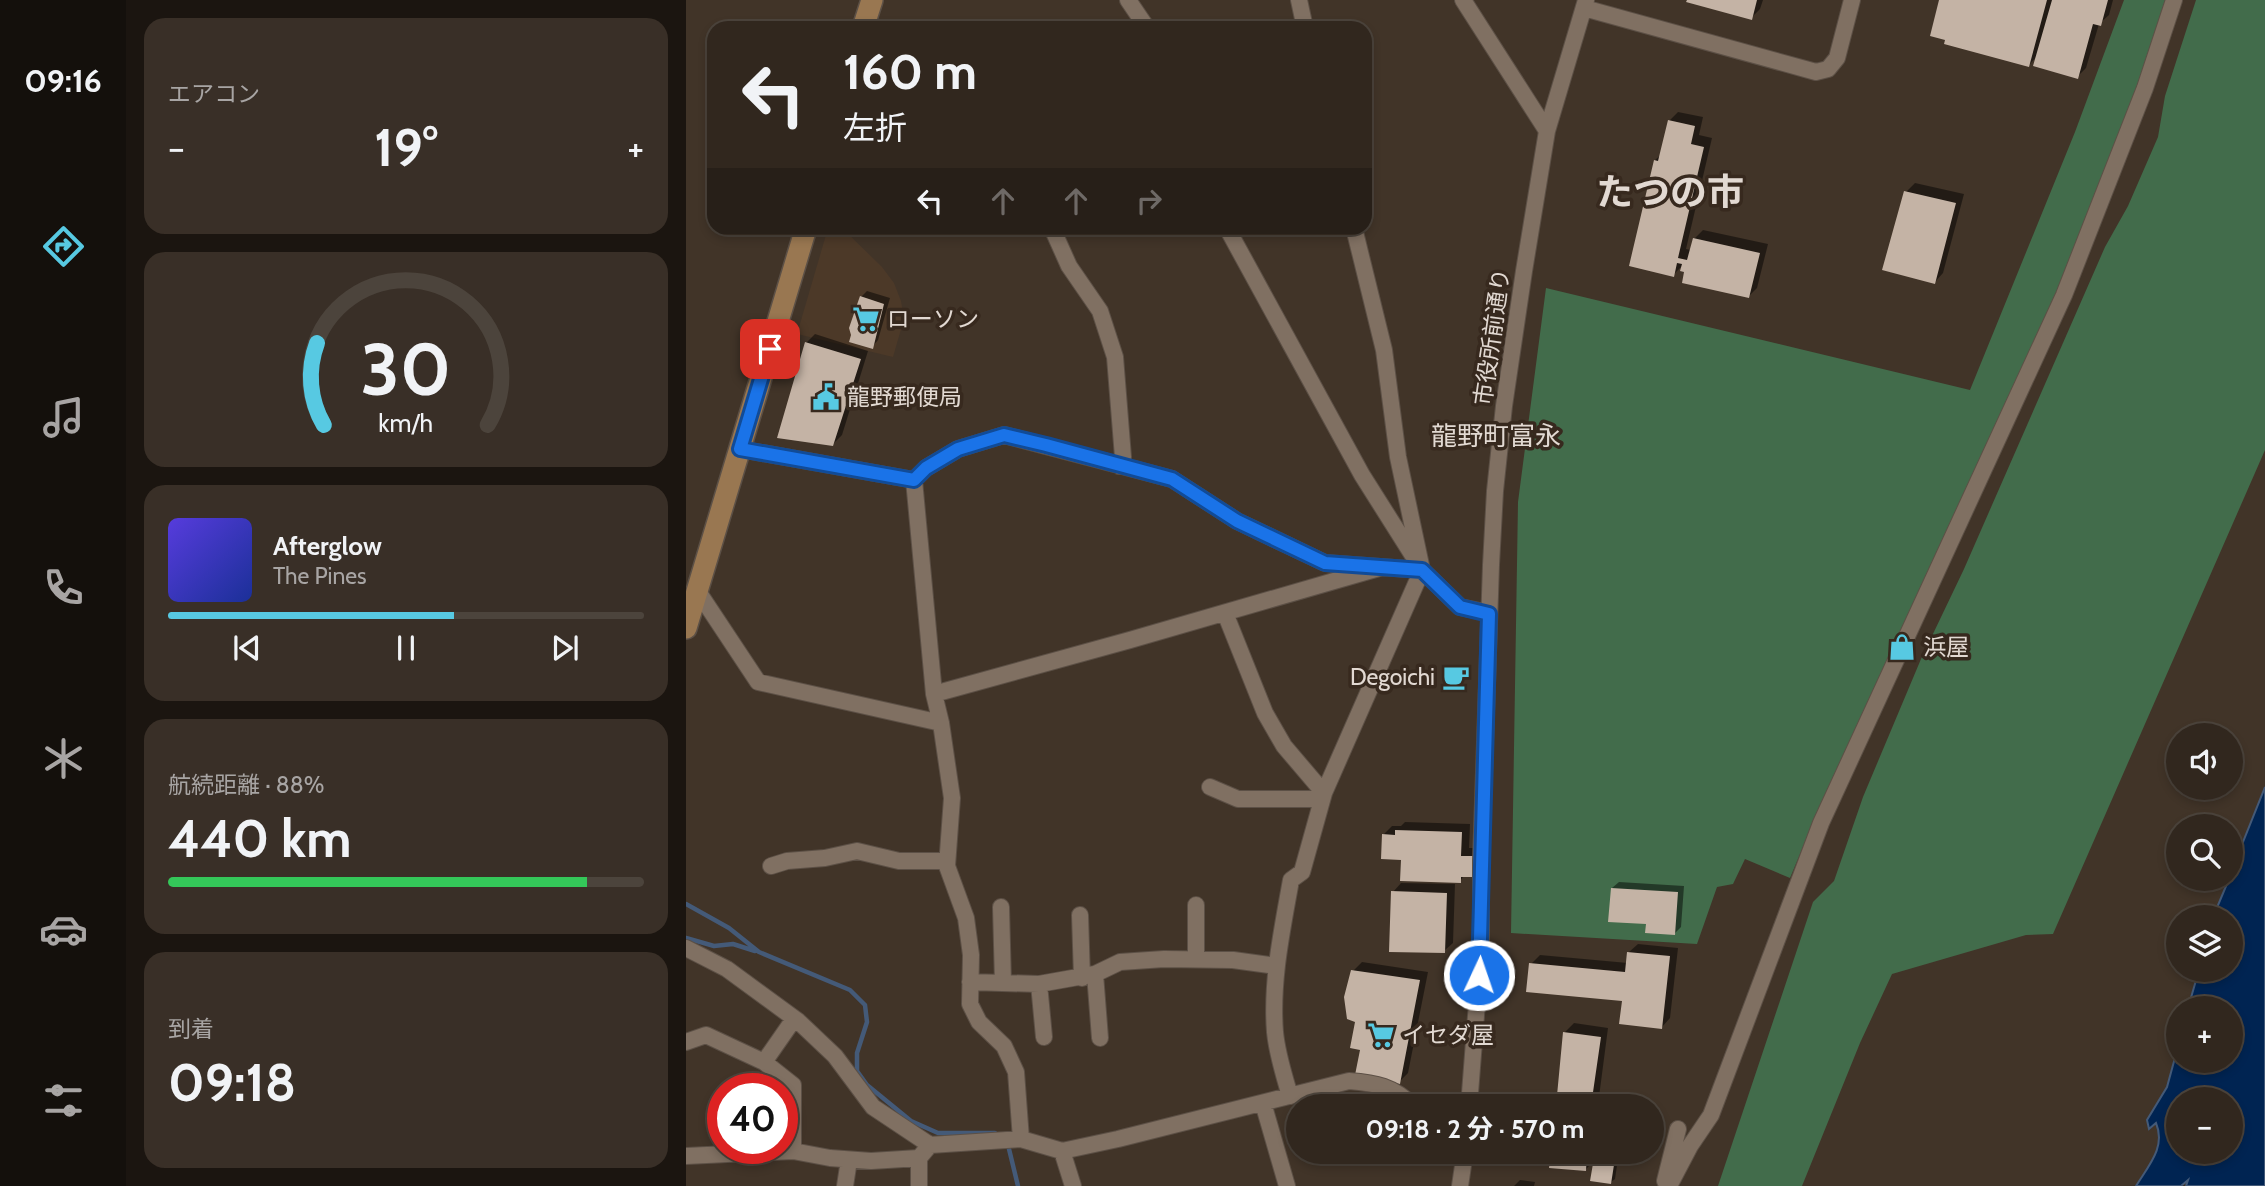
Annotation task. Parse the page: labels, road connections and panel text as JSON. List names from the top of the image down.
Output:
{
  "streets": {
    "street": ["市役所前通り"]
  },
  "districts": ["たつの市", "龍野町富永"],
  "places": {
    "supermarket": ["ローソン", "イセダ屋"],
    "public building": ["龍野郵便局"],
    "shop": ["浜屋"],
    "cafe": ["Degoichi"]
  },
  "page": {
    "tabs": "09:16",
    "tile": [
      "エアコン",
      ["航続距離 · 88%", "440 km"],
      ["到着", "09:18"]
    ],
    "turn": ["160 m", "左折"],
    "heat": ["−", "19°", "+"],
    "song": ["Afterglow", "The Pines"],
    "map_buttons": ["+", "−"],
    "limit": "40",
    "trip": "09:18 · 2 分 · 570 m",
    "gauge": ["30", "km/h"]
  }
}
